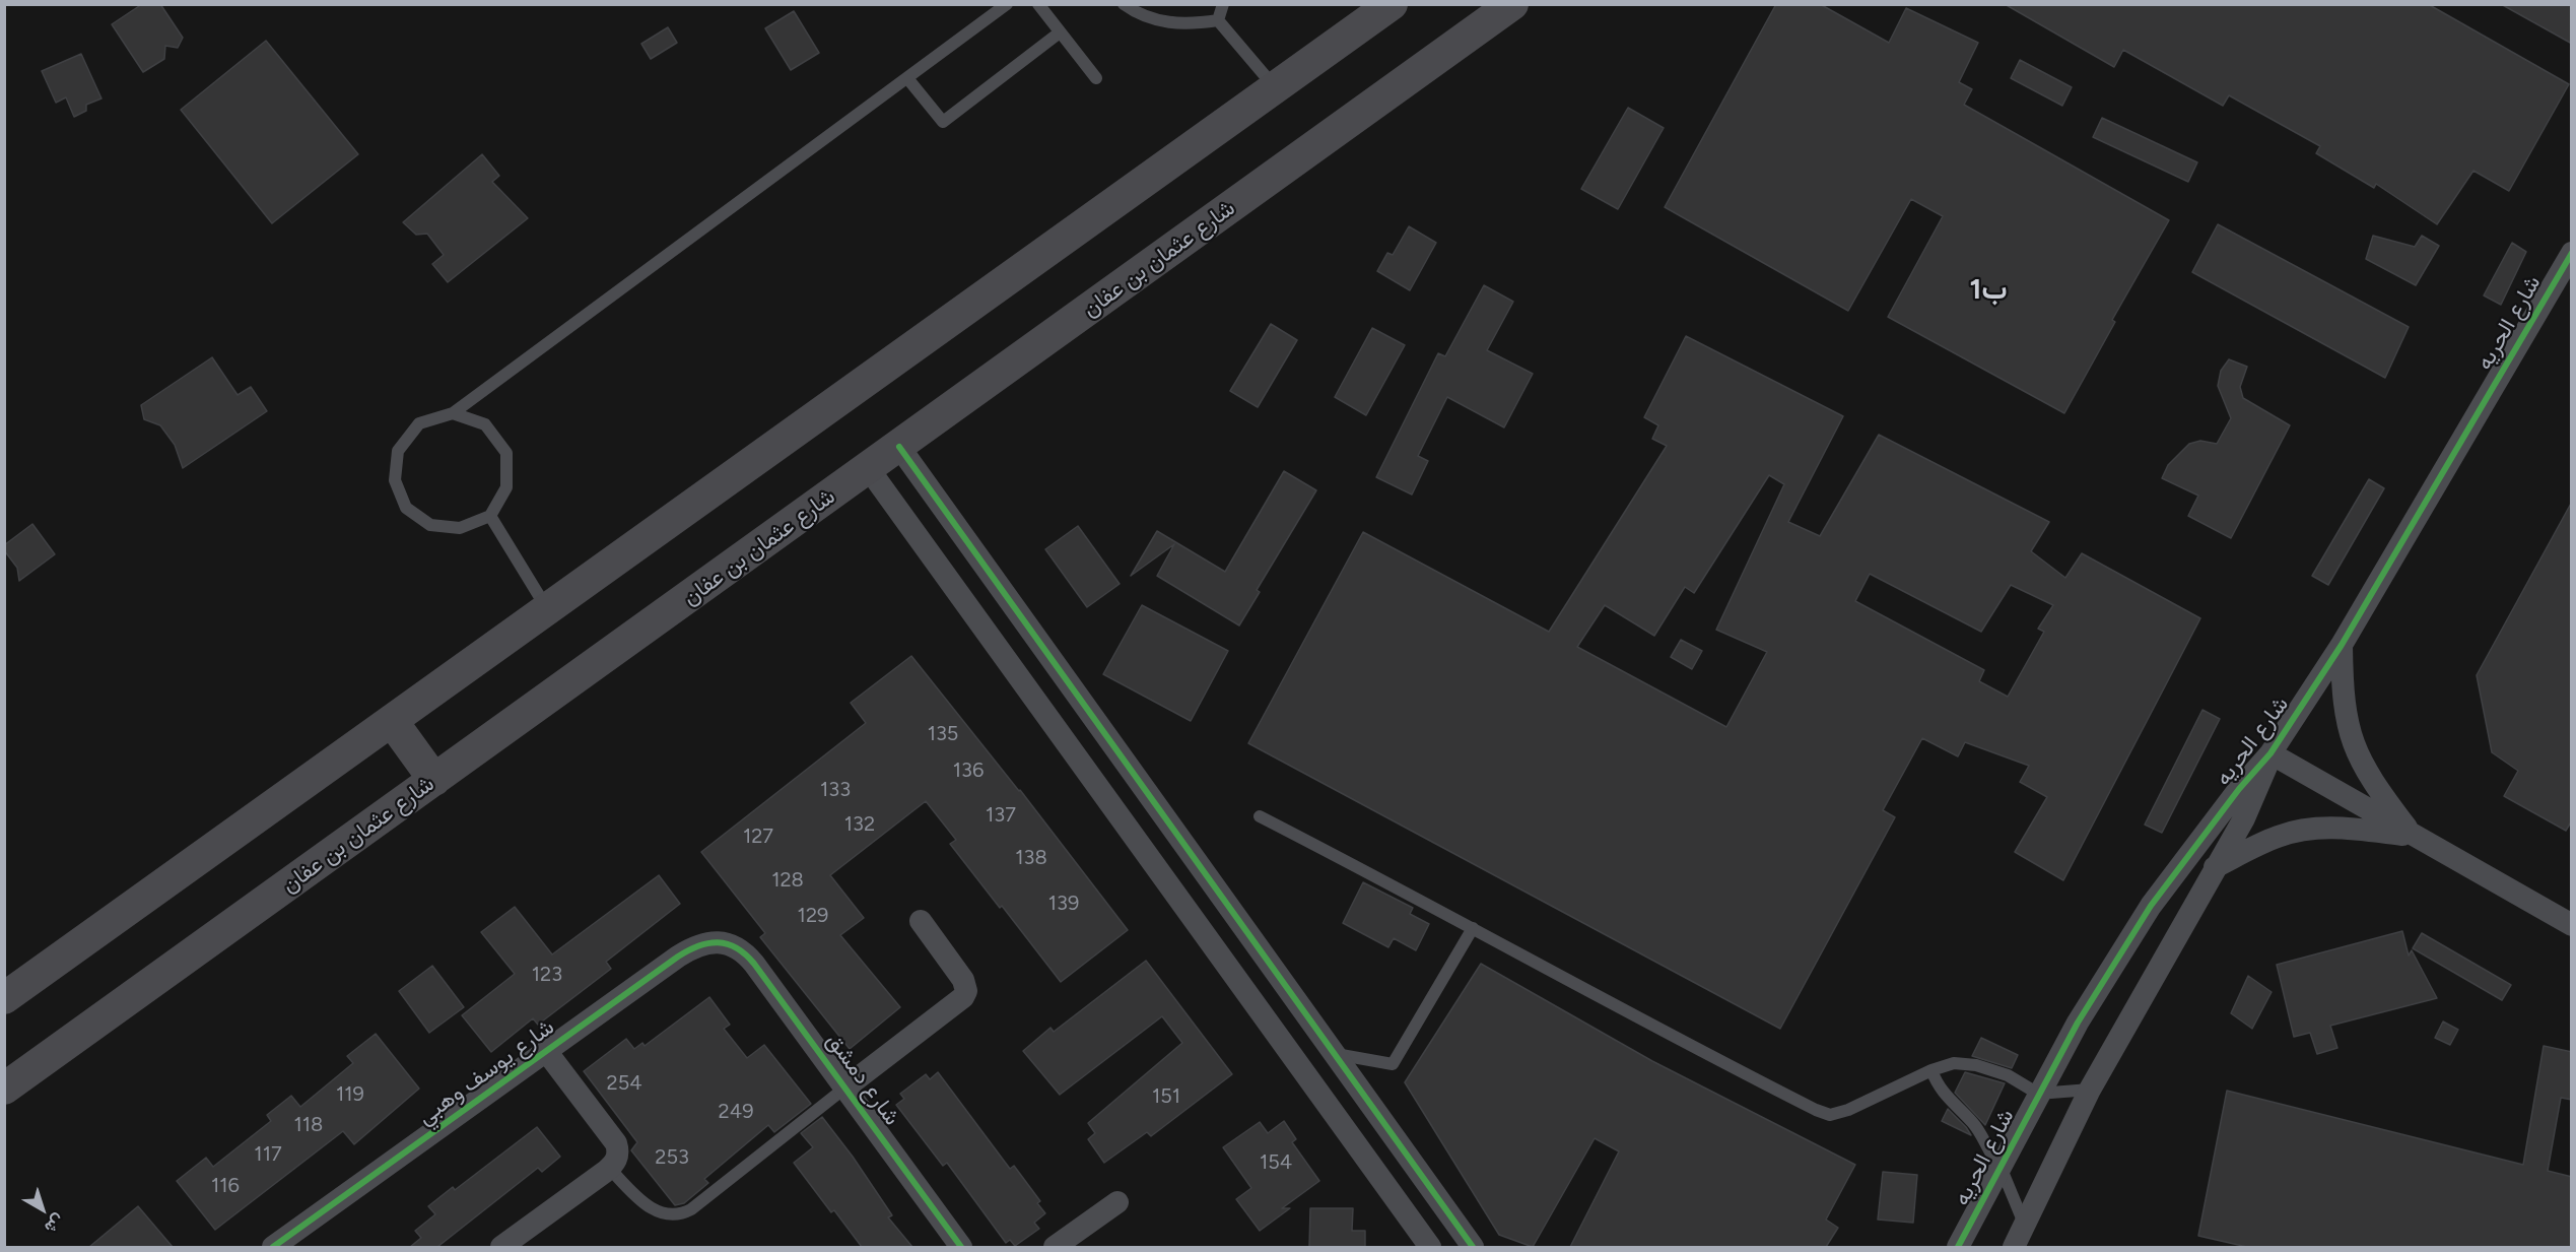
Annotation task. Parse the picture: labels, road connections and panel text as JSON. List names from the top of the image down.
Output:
{
  "streets": {
    "main road": ["شارع عثمان بن عفان"],
    "street": ["شارع الحريه", "شارع يوسف وهبي", "شارع دمشق"]
  },
  "crossings": [
    ["شارع يوسف وهبي", "شارع دمشق"]
  ],
  "districts": ["ب1"],
  "house_numbers": [
    "135",
    "136",
    "133",
    "137",
    "132",
    "127",
    "138",
    "128",
    "139",
    "129",
    "123",
    "254",
    "119",
    "151",
    "249",
    "118",
    "117",
    "253",
    "154",
    "116"
  ],
  "north": "bottom right"
}
